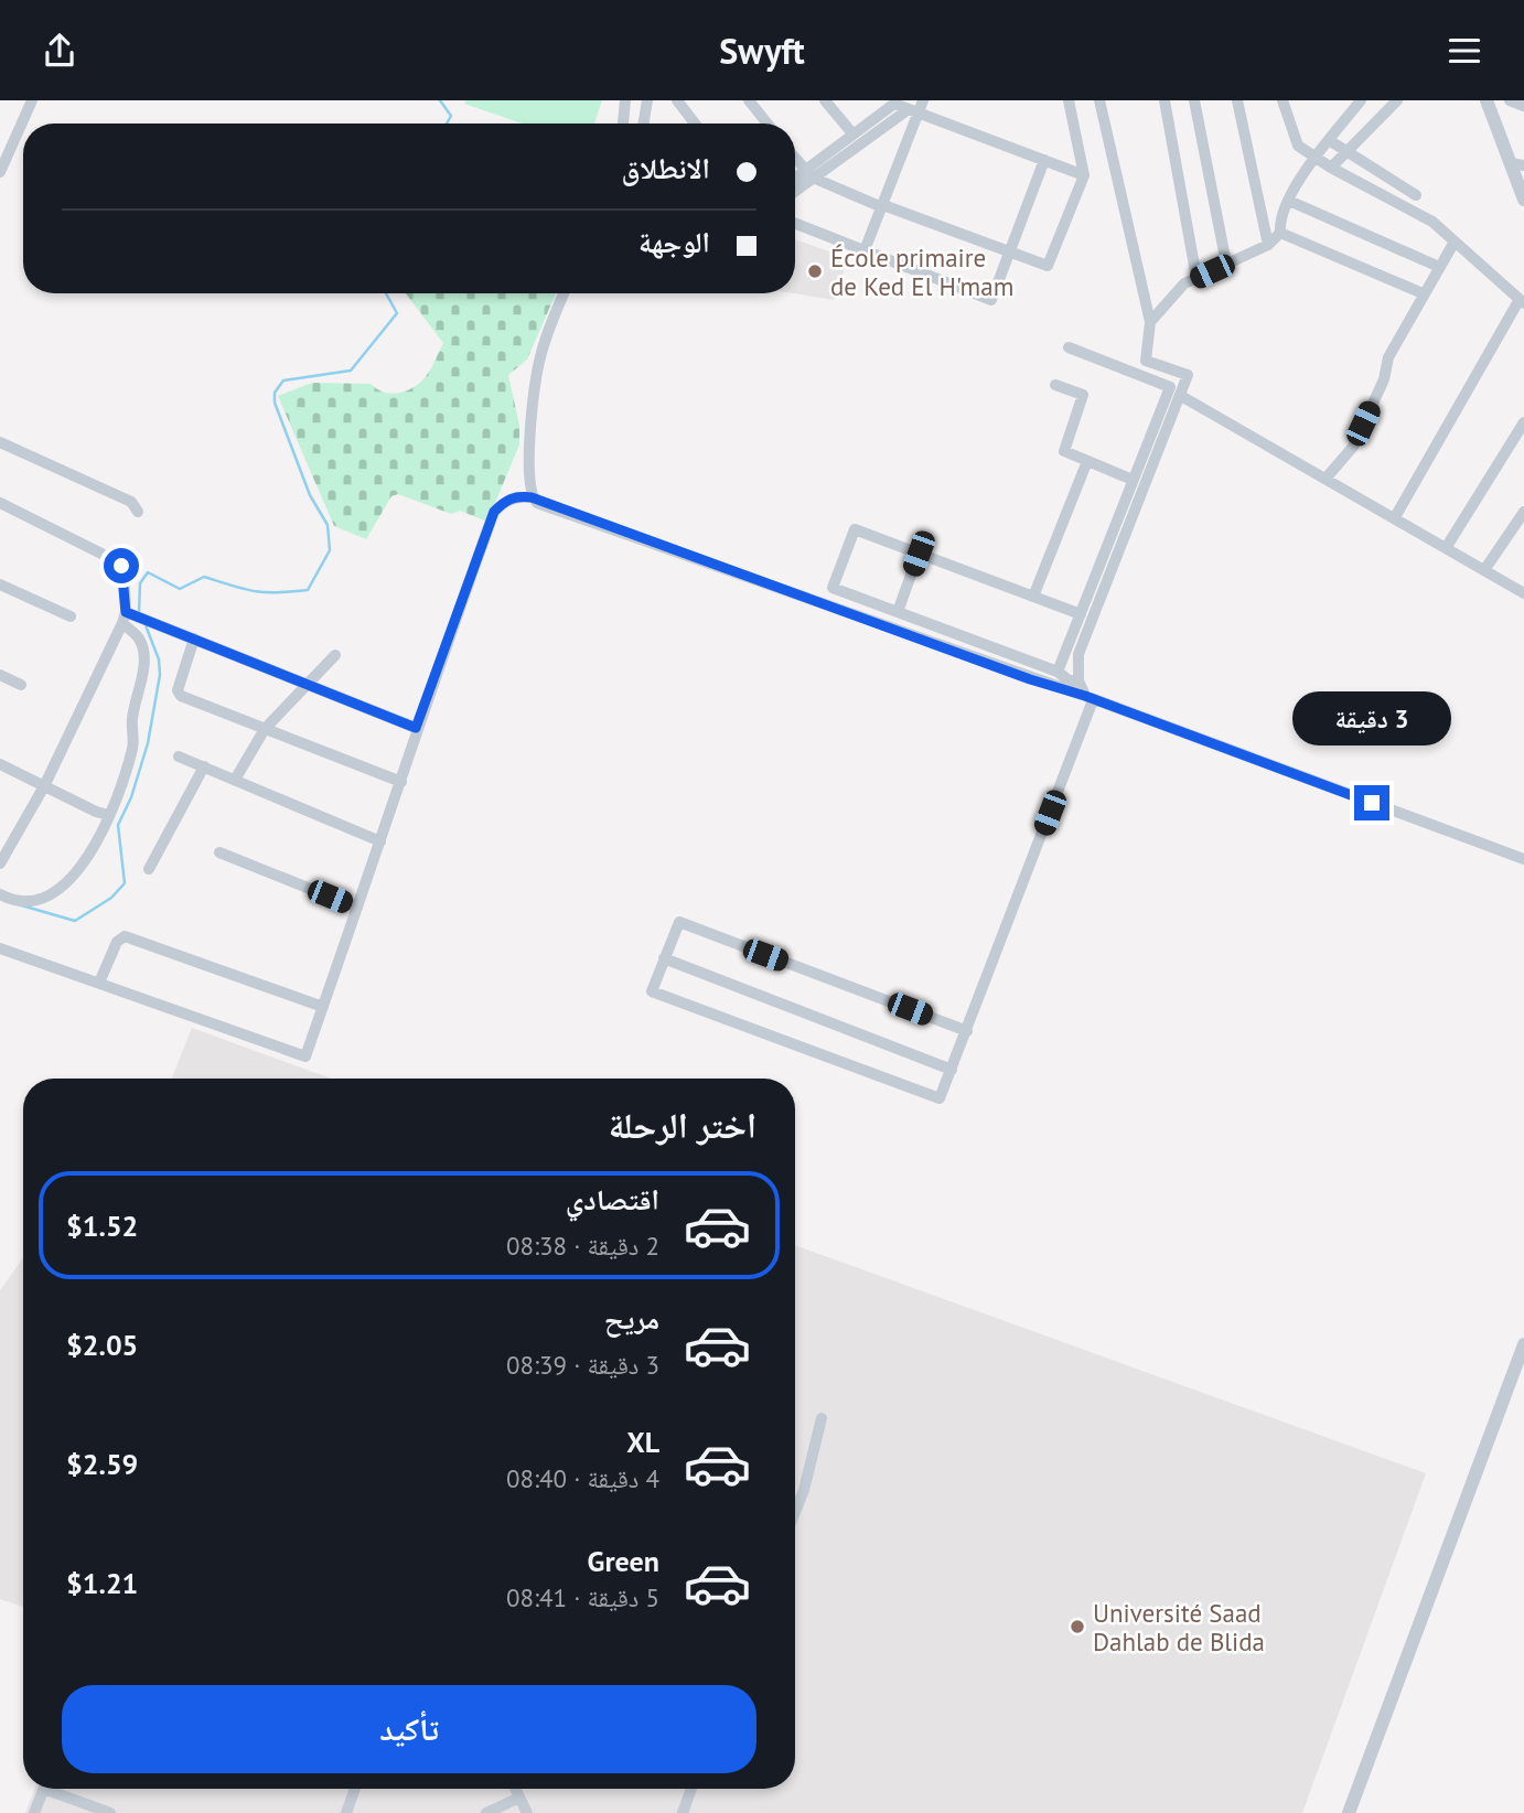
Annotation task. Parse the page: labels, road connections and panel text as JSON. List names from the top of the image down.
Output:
{
  "places": ["École primaire de Ked El H'mam", "Université Saad Dahlab de Blida"],
  "page": {
    "header": "Swyft",
    "banner": ["الانطلاق", "الوجهة"],
    "bubble": "3 دقيقة",
    "heading": "اختر الرحلة",
    "list": [
      {
        "name": "اقتصادي",
        "note": "2 دقيقة · 08:38",
        "value": "$1.52"
      },
      {
        "name": "مريح",
        "note": "3 دقيقة · 08:39",
        "value": "$2.05"
      },
      {
        "name": "XL",
        "note": "4 دقيقة · 08:40",
        "value": "$2.59"
      },
      {
        "name": "Green",
        "note": "5 دقيقة · 08:41",
        "value": "$1.21"
      }
    ],
    "buttons": "تأكيد"
  }
}
